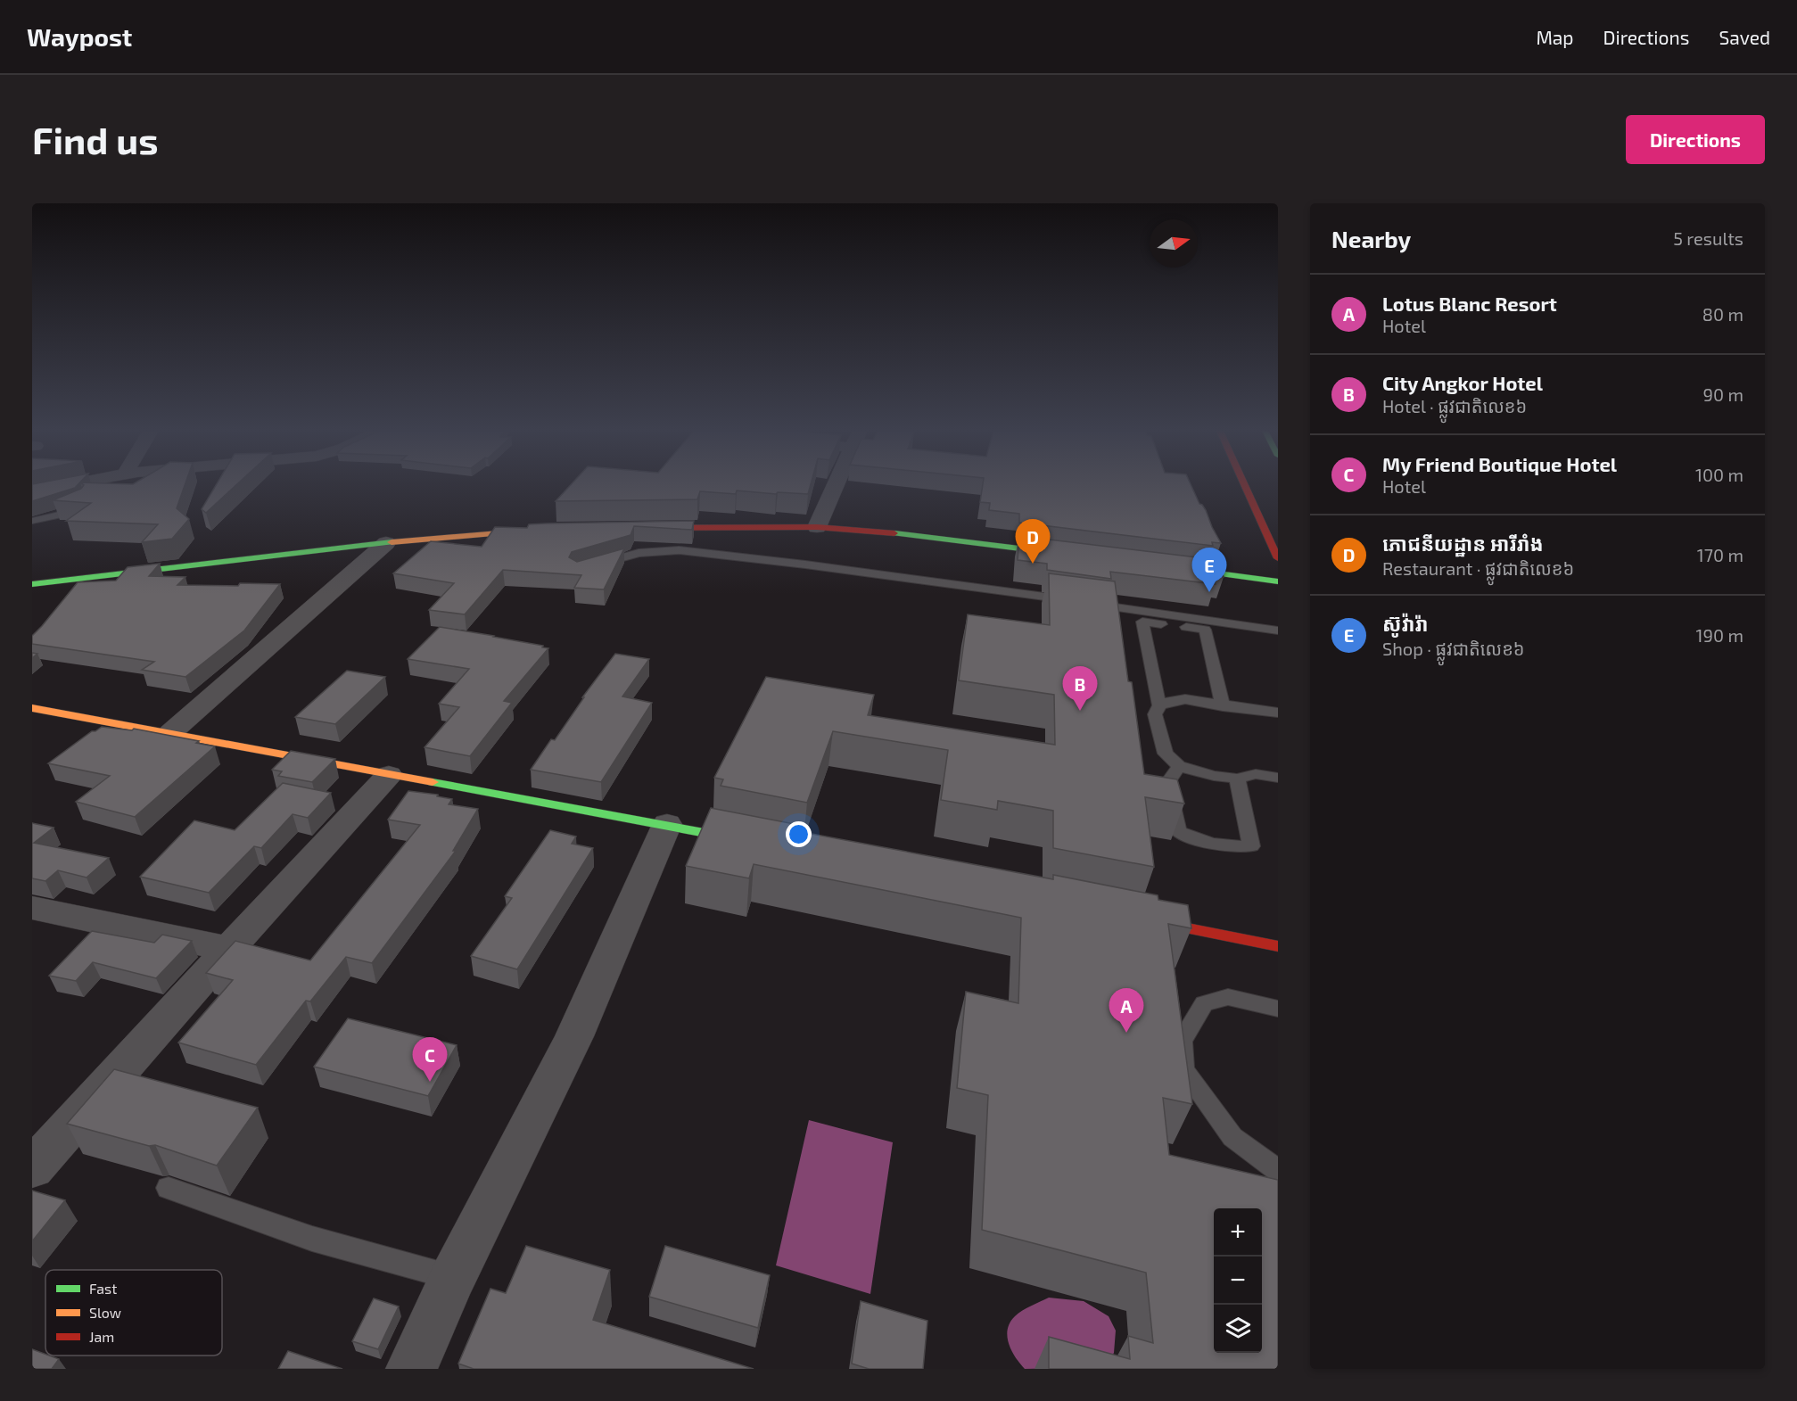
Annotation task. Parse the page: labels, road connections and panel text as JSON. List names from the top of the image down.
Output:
{
  "legend": ["Fast", "Slow", "Jam"],
  "north": "right",
  "page": {
    "header": "Waypost",
    "nav": ["Map", "Directions", "Saved"],
    "buttons": "Directions",
    "title": "Find us",
    "heading": ["Nearby", "5 results"],
    "list": [
      {
        "mark": "A",
        "name": "Lotus Blanc Resort",
        "note": "Hotel",
        "value": "80 m"
      },
      {
        "mark": "B",
        "name": "City Angkor Hotel",
        "note": "Hotel · ផ្លូវជាតិលេខ៦",
        "value": "90 m"
      },
      {
        "mark": "C",
        "name": "My Friend Boutique Hotel",
        "note": "Hotel",
        "value": "100 m"
      },
      {
        "mark": "D",
        "name": "ភោជនីយដ្ឋាន អារីរាំង",
        "note": "Restaurant · ផ្លូវជាតិលេខ៦",
        "value": "170 m"
      },
      {
        "mark": "E",
        "name": "ស៊ូវ៉ារ៉ា",
        "note": "Shop · ផ្លូវជាតិលេខ៦",
        "value": "190 m"
      }
    ],
    "pins": [
      "D",
      "E",
      "B",
      "A",
      "C"
    ],
    "map_buttons": ["+", "−"]
  }
}
